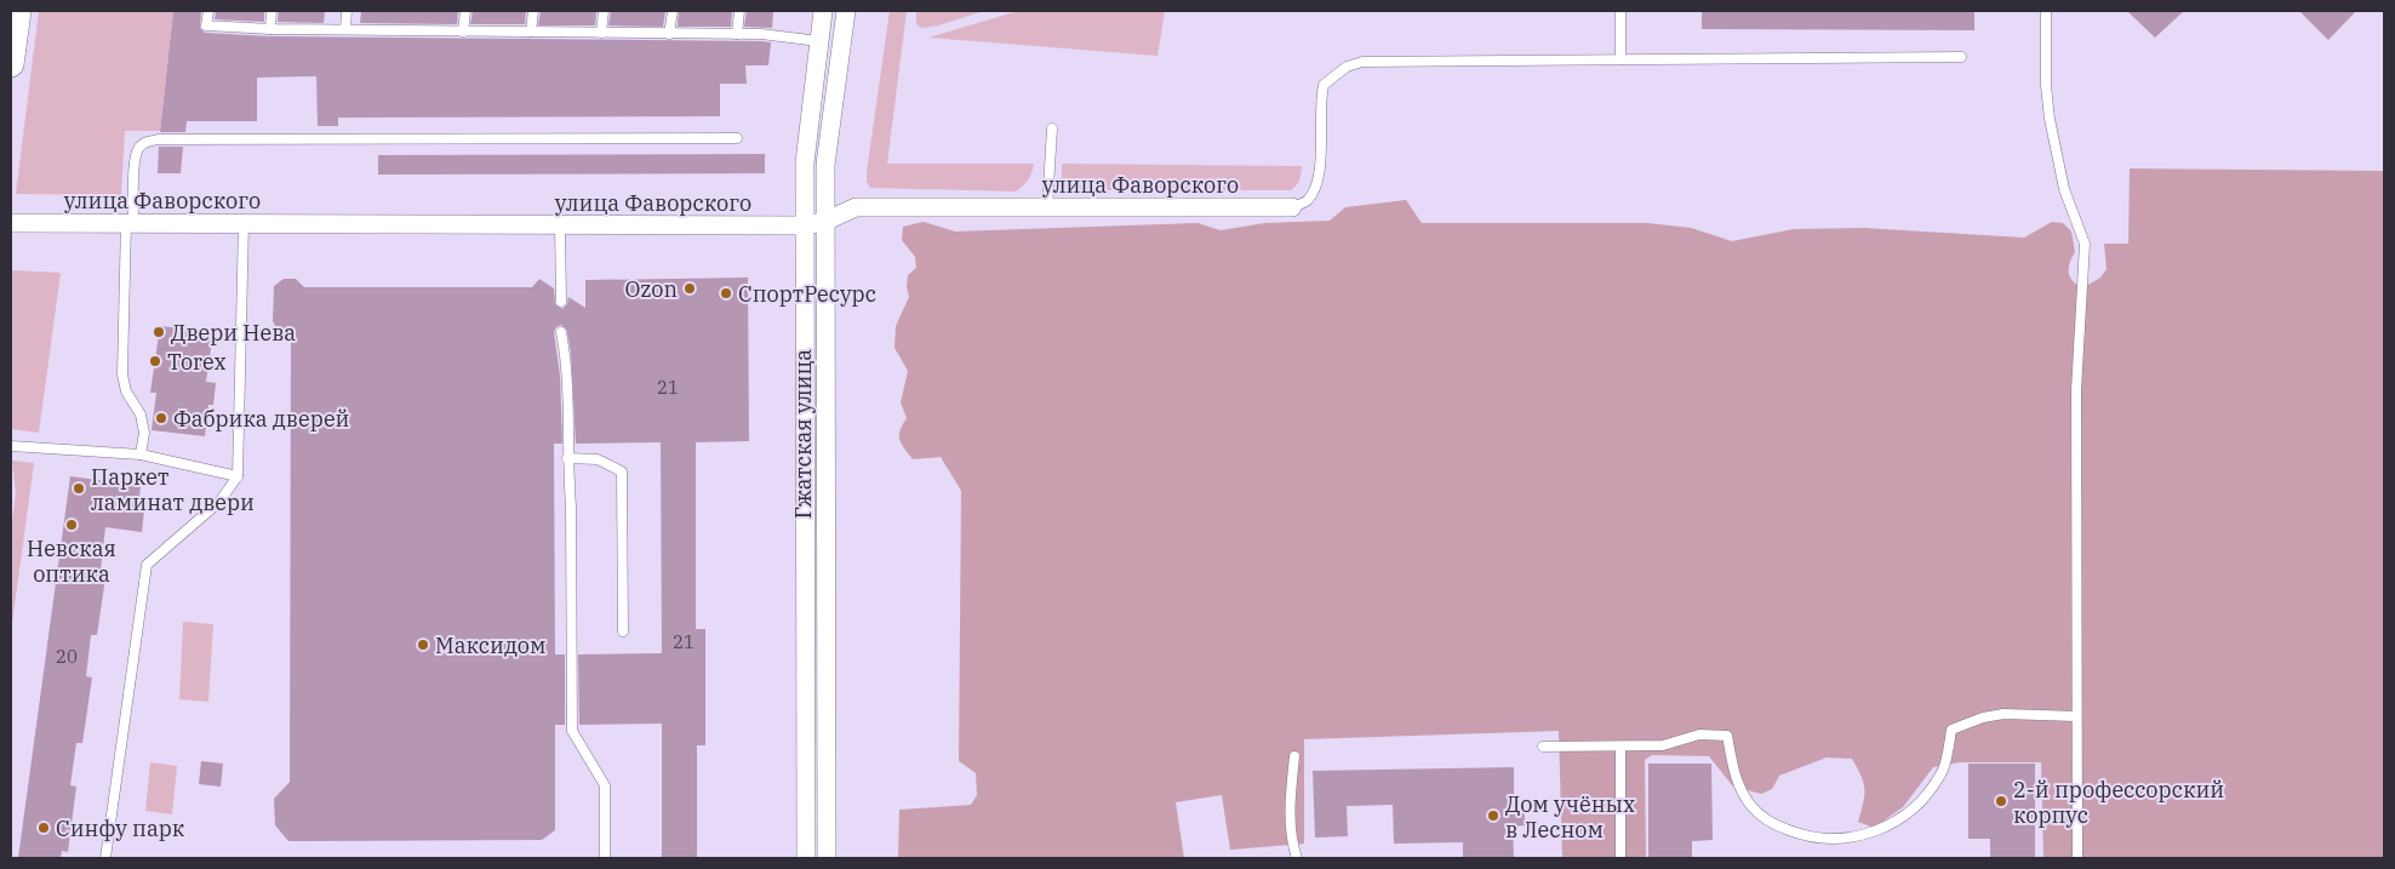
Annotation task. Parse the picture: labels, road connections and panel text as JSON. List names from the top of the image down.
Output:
{
  "streets": {
    "street": ["улица Фаворского", "Гжатская улица"]
  },
  "crossings": [
    ["улица Фаворского", "Гжатская улица"]
  ],
  "places": [
    "Ozon",
    "СпортРесурс",
    "Двери Нева",
    "Torex",
    "Фабрика дверей",
    "Паркет ламинат двери",
    "Невская оптика",
    "Максидом",
    "2-й профессорский корпус",
    "Дом учёных в Лесном",
    "Синфу парк"
  ],
  "house_numbers": ["21", "21", "20"]
}
